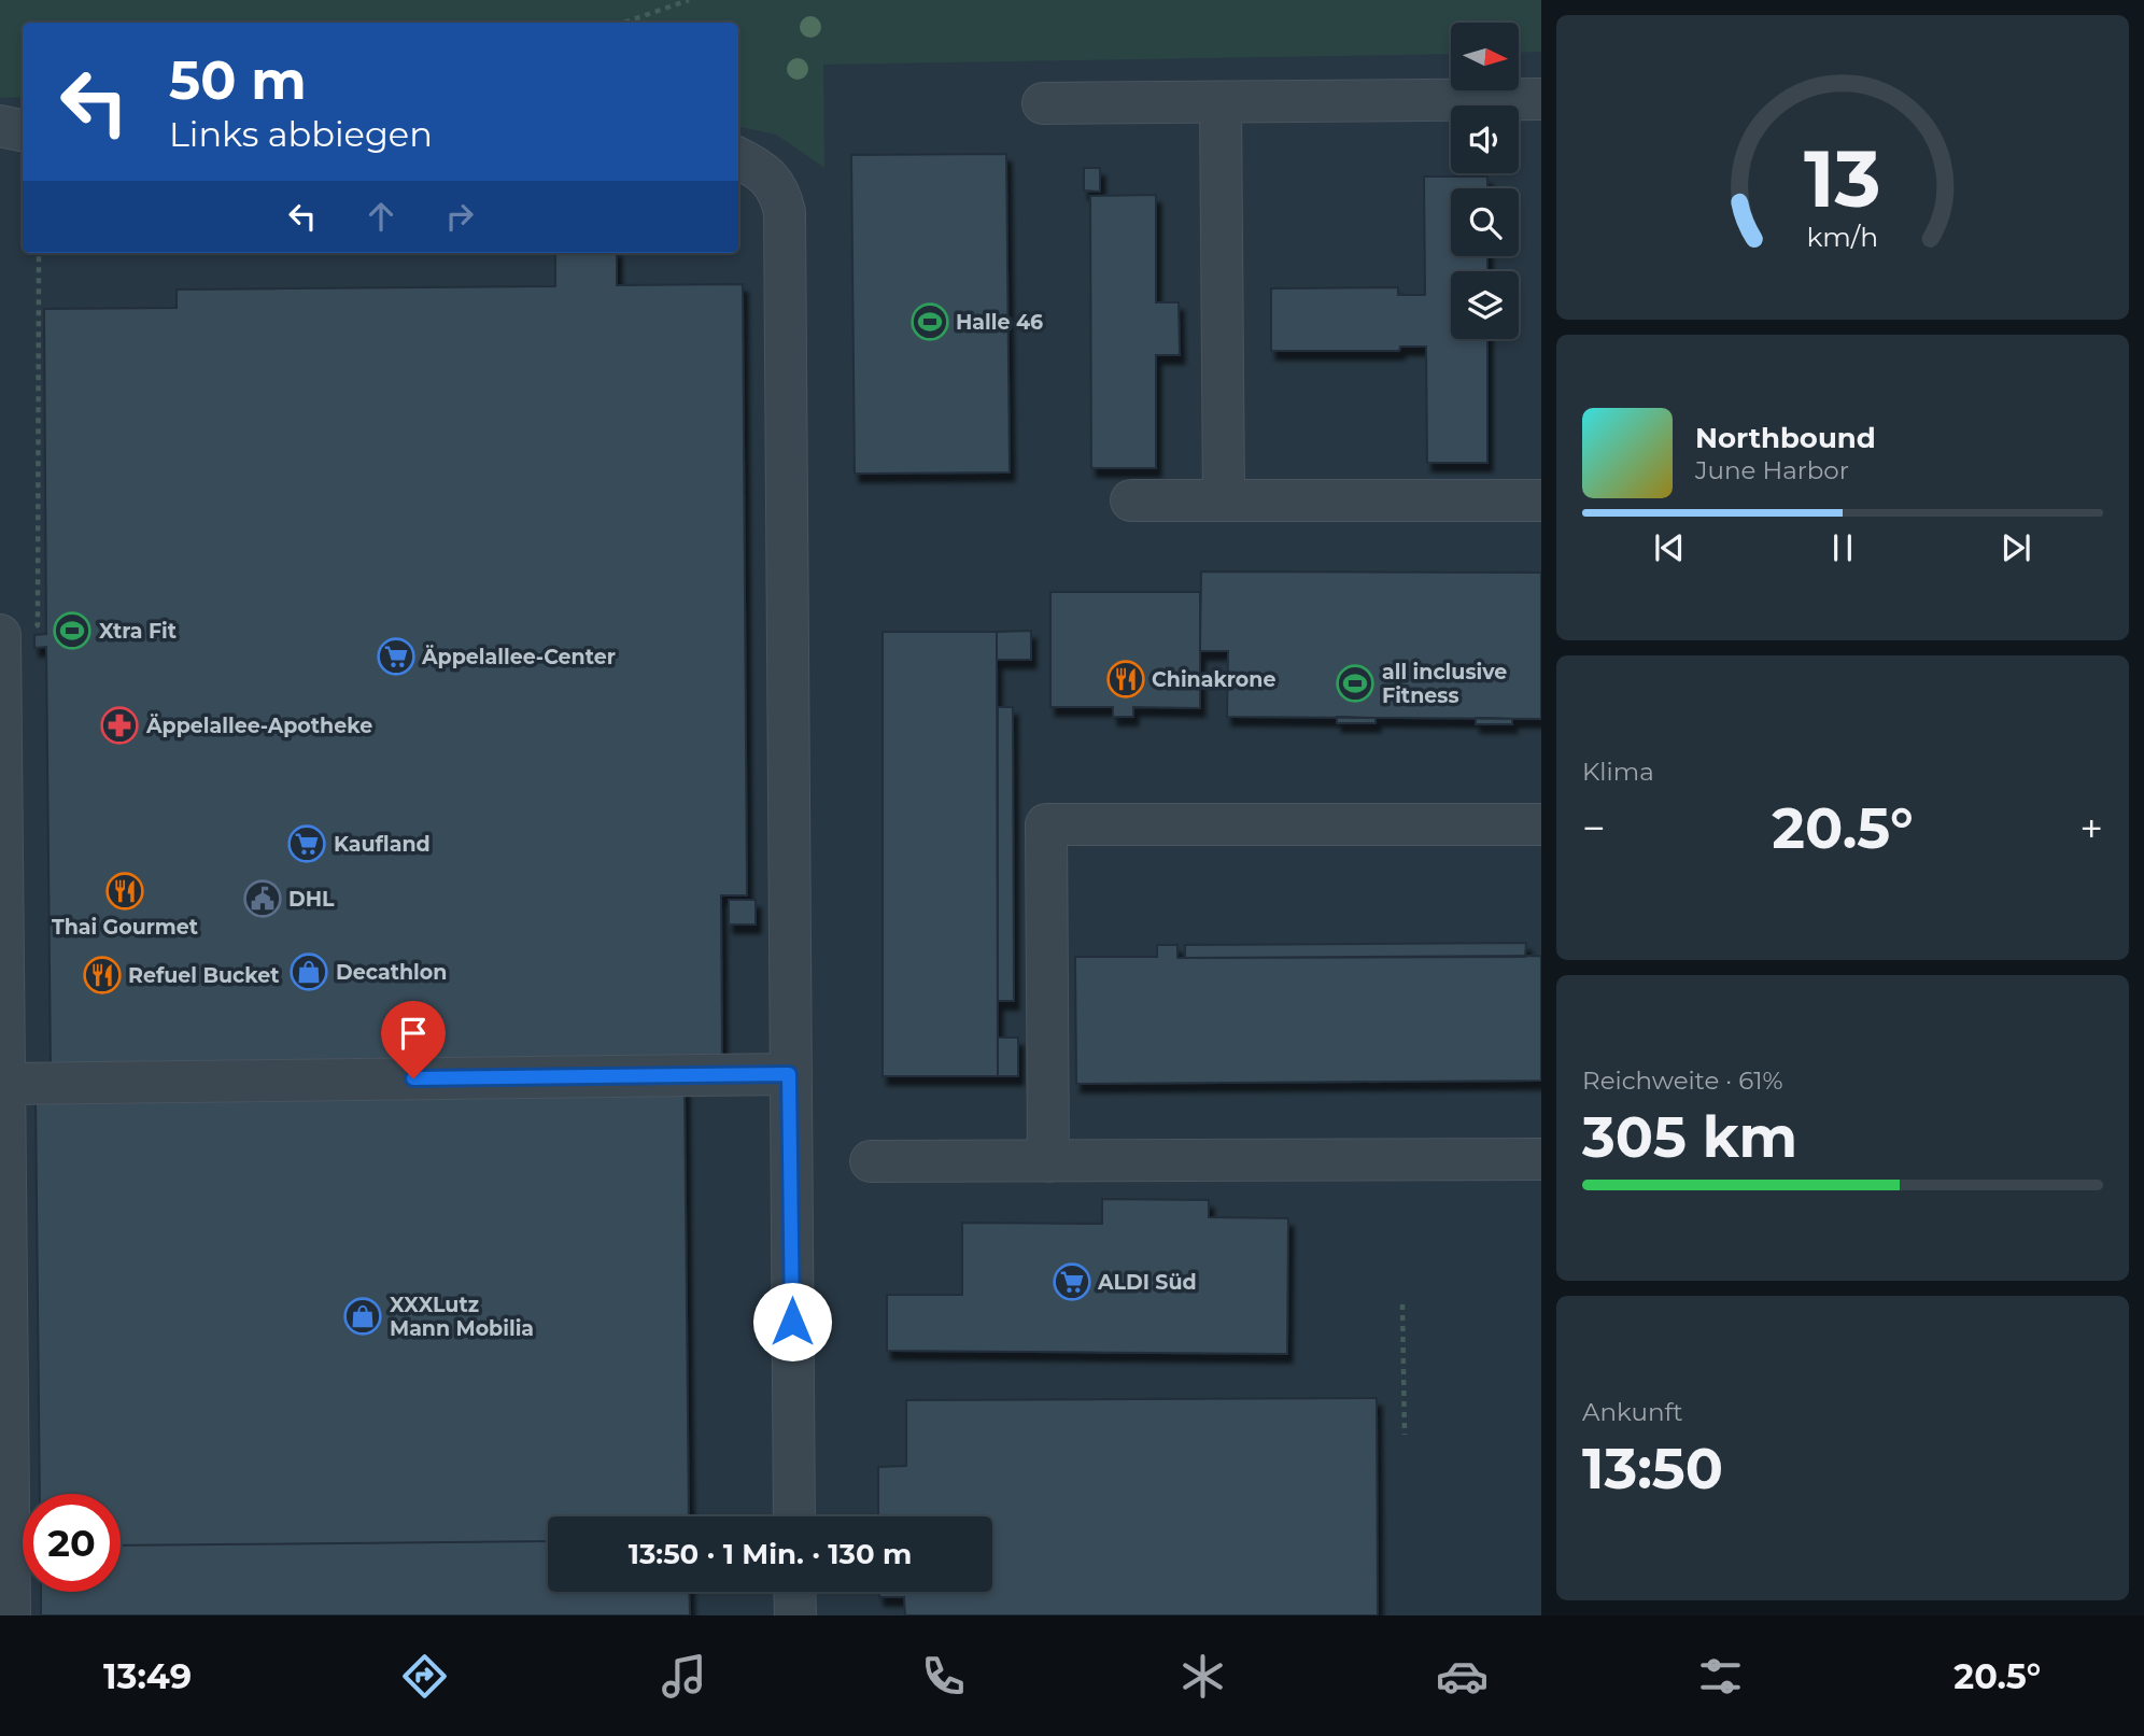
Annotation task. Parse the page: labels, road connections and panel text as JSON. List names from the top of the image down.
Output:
{
  "places": {
    "sports": ["Halle 46", "Xtra Fit", "all inclusive Fitness"],
    "supermarket": ["Äppelallee-Center", "Kaufland", "ALDI Süd"],
    "restaurant": ["Chinakrone", "Thai Gourmet", "Refuel Bucket"],
    "pharmacy": ["Äppelallee-Apotheke"],
    "public building": ["DHL"],
    "shop": ["Decathlon", "XXXLutz Mann Mobilia"]
  },
  "north": "right",
  "page": {
    "turn": ["50 m", "Links abbiegen"],
    "song": ["Northbound", "June Harbor"],
    "tile": [
      "Klima",
      ["Reichweite · 61%", "305 km"],
      ["Ankunft", "13:50"]
    ],
    "heat": ["−", "20.5°", "+"],
    "limit": "20",
    "trip": "13:50 · 1 Min. · 130 m",
    "tabs": ["13:49", "20.5°"],
    "gauge": ["13", "km/h"]
  }
}
